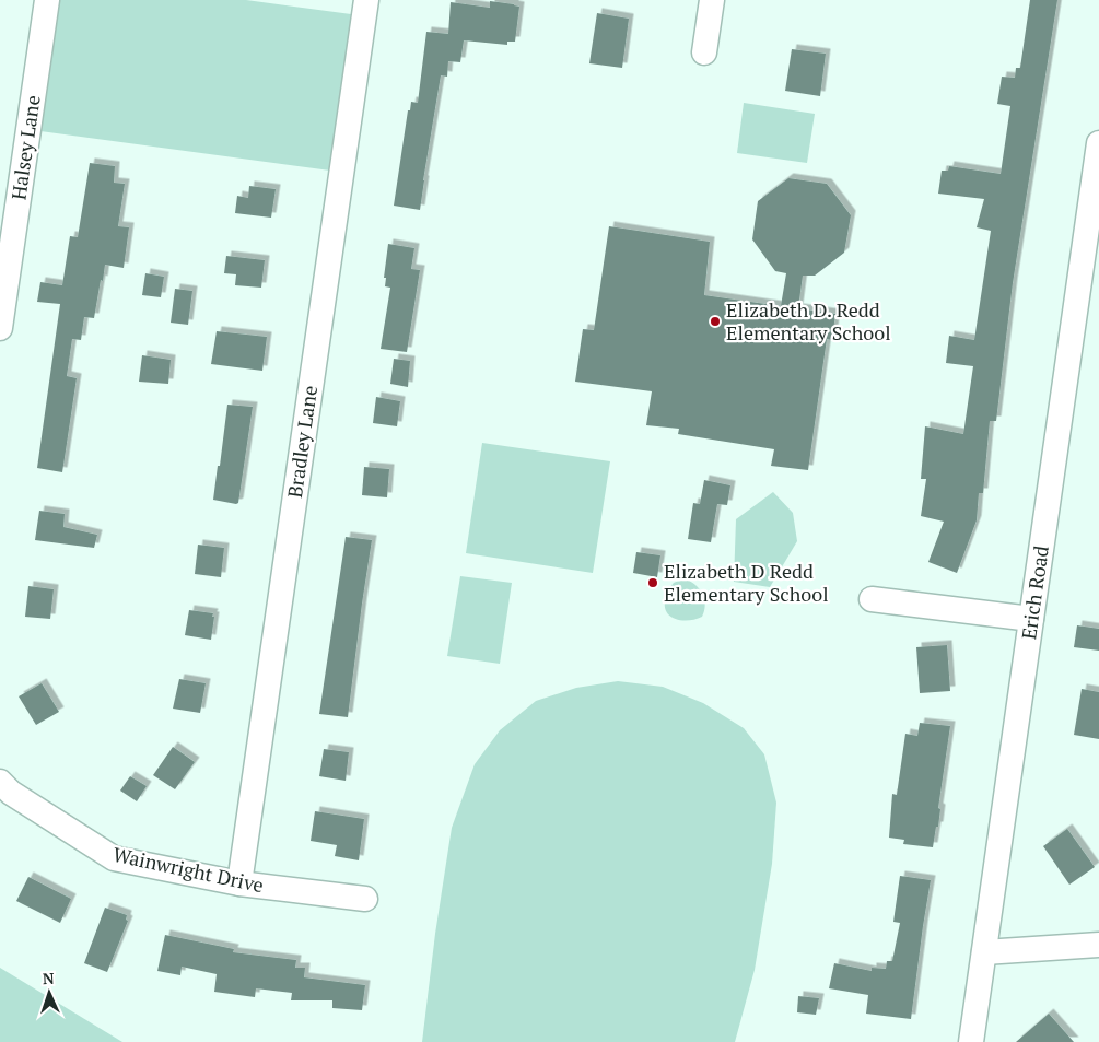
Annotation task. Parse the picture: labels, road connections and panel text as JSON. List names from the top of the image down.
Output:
{
  "streets": {
    "street": [
      "Halsey Lane",
      "Bradley Lane",
      "Erich Road",
      "Wainwright Drive"
    ]
  },
  "crossings": [
    ["Bradley Lane", "Wainwright Drive"]
  ],
  "places": ["Elizabeth D. Redd Elementary School", "Elizabeth D Redd Elementary School"],
  "north": "top"
}
